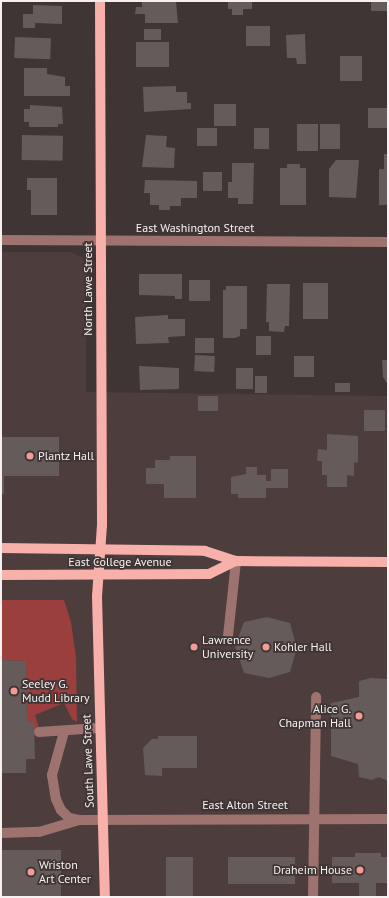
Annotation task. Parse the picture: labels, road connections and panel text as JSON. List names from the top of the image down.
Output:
{
  "streets": {
    "main road": ["North Lawe Street", "East College Avenue", "South Lawe Street"],
    "street": ["East Washington Street", "East Alton Street"]
  },
  "crossings": [
    ["East Washington Street", "North Lawe Street"],
    ["North Lawe Street", "East College Avenue"],
    ["North Lawe Street", "South Lawe Street"],
    ["East College Avenue", "South Lawe Street"],
    ["South Lawe Street", "East Alton Street"]
  ],
  "places": [
    "Plantz Hall",
    "Lawrence University",
    "Kohler Hall",
    "Seeley G. Mudd Library",
    "Alice G. Chapman Hall",
    "Draheim House",
    "Wriston Art Center"
  ]
}
